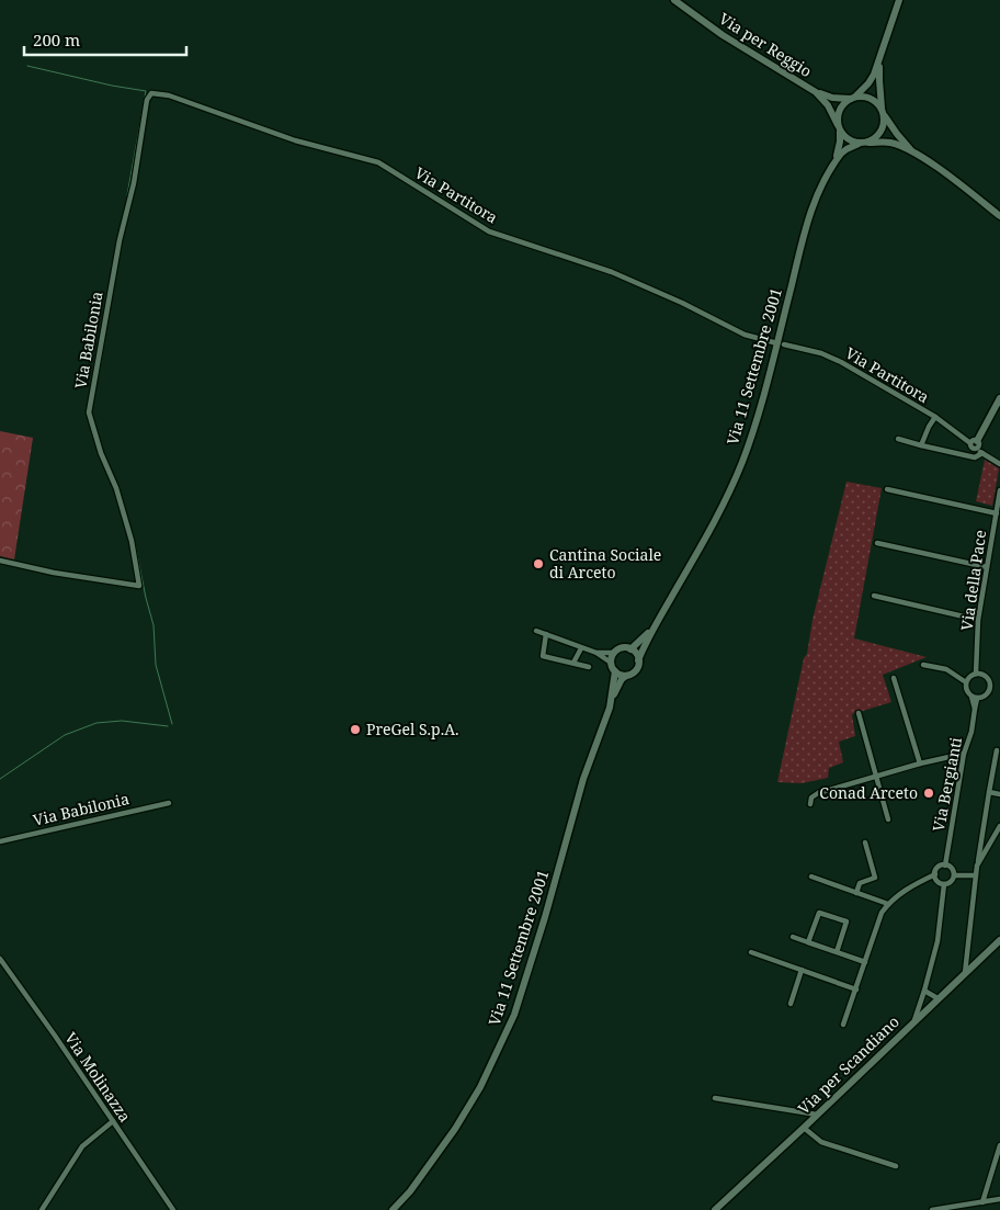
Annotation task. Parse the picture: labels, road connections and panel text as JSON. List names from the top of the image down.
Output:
{
  "streets": {
    "main road": ["Via per Reggio", "Via 11 Settembre 2001", "Via per Scandiano"],
    "street": [
      "Via Partitora",
      "Via Babilonia",
      "Via della Pace",
      "Via Bergianti",
      "Via Molinazza"
    ]
  },
  "crossings": [
    ["Via per Reggio", "Via 11 Settembre 2001"],
    ["Via Partitora", "Via Babilonia"],
    ["Via Partitora", "Via 11 Settembre 2001"],
    ["Via della Pace", "Via Bergianti"]
  ],
  "places": ["Cantina Sociale di Arceto", "PreGel S.p.A.", "Conad Arceto"],
  "scale_bar": "200 m"
}
